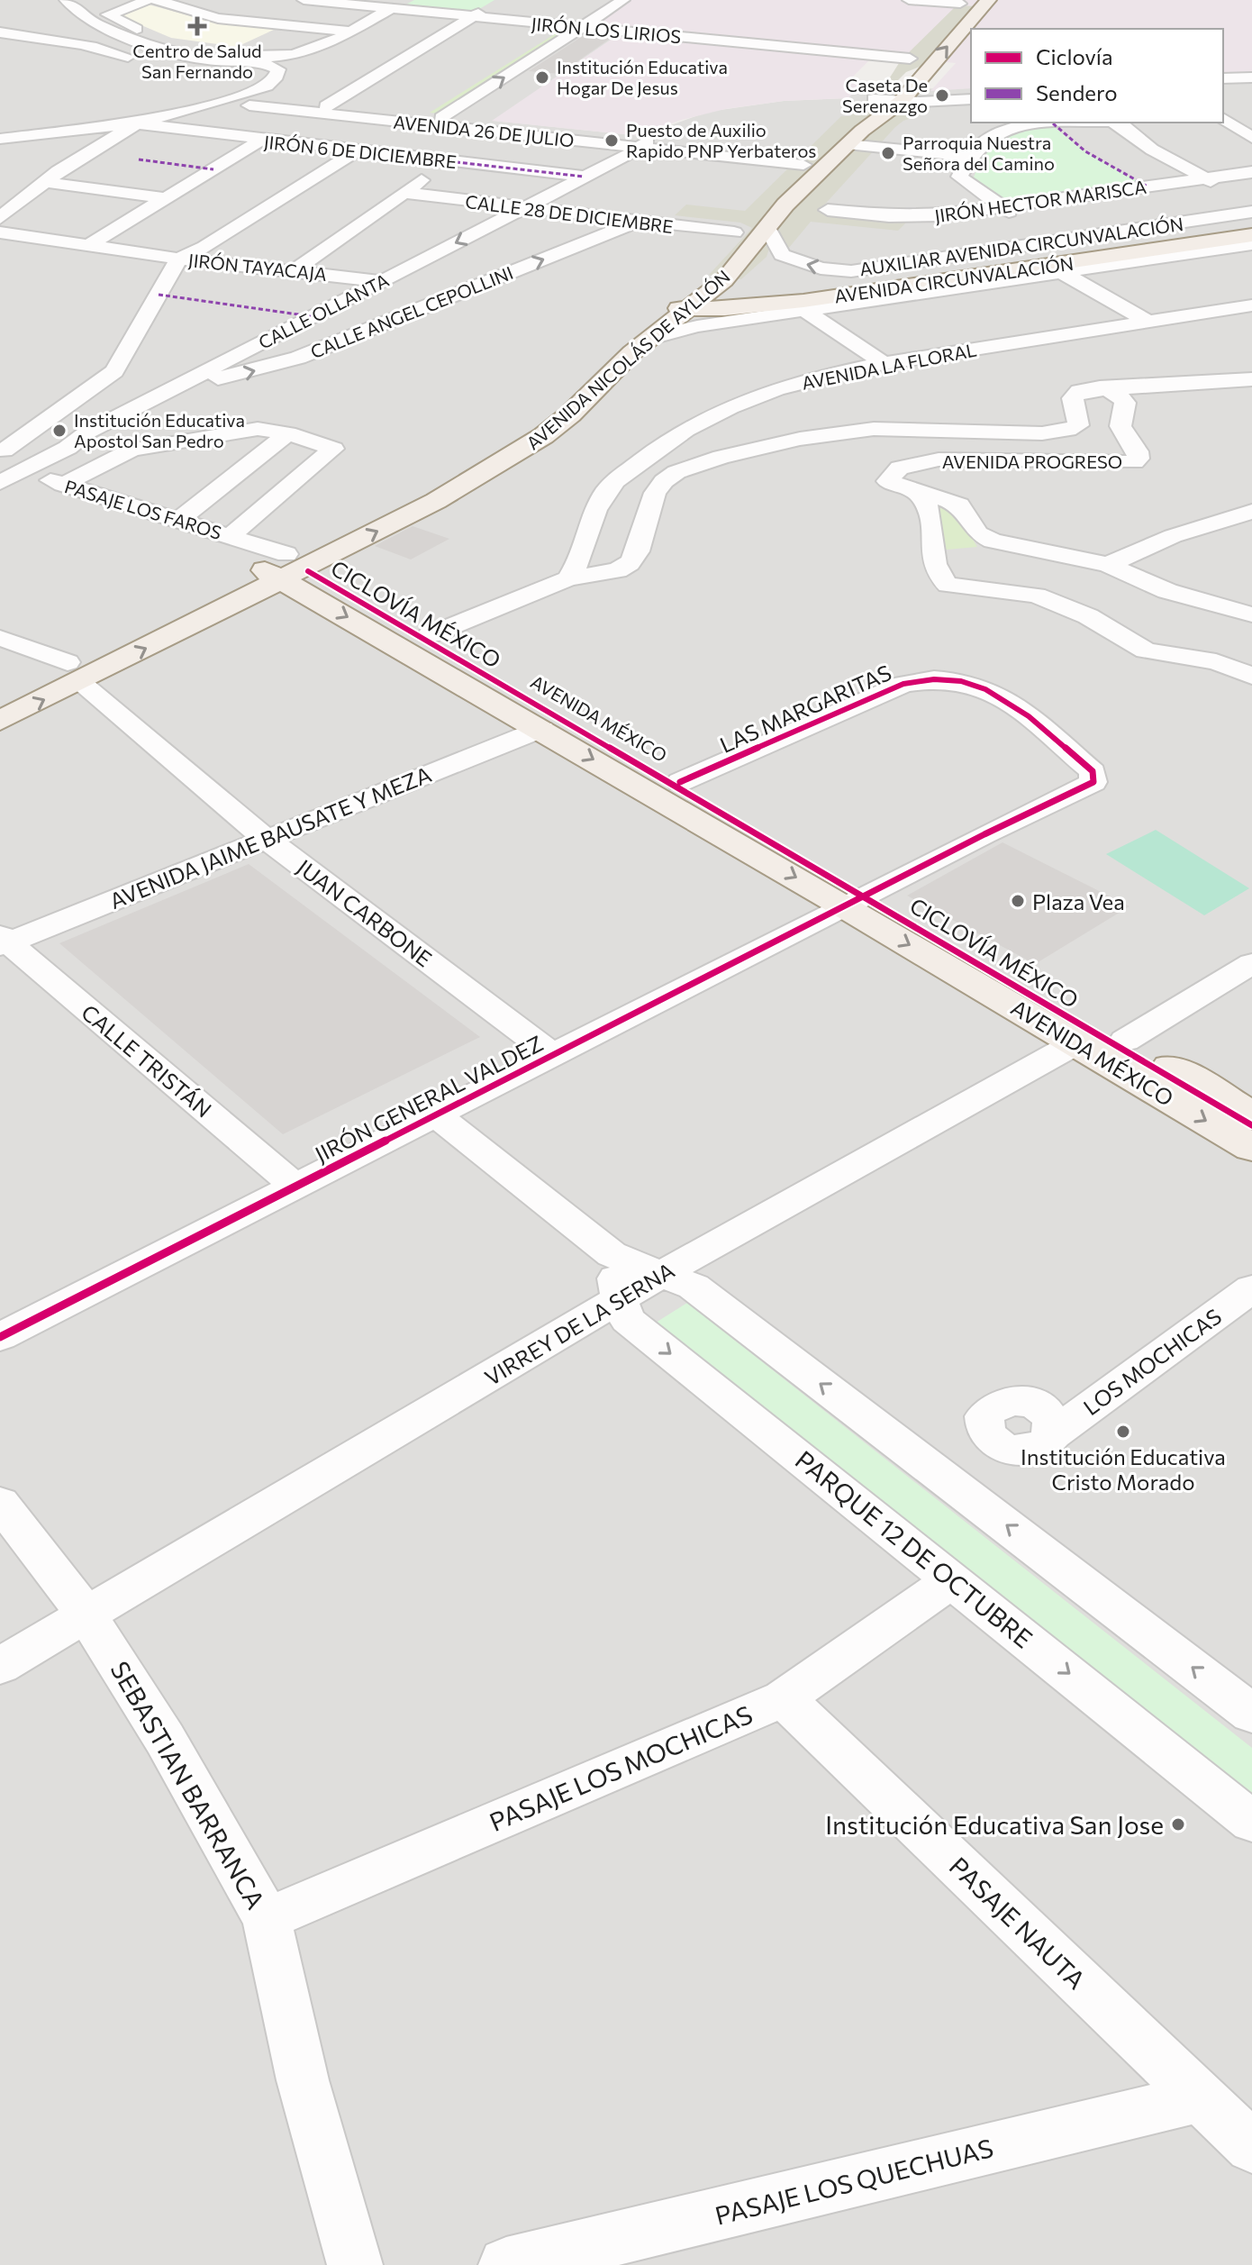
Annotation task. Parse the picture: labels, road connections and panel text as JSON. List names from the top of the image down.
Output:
{
  "streets": {
    "main road": ["AVENIDA CIRCUNVALACIÓN", "AVENIDA NICOLÁS DE AYLLÓN", "AVENIDA MÉXICO"],
    "street": [
      "JIRÓN LOS LIRIOS",
      "AVENIDA 26 DE JULIO",
      "JIRÓN 6 DE DICIEMBRE",
      "JIRÓN HECTOR MARISCA",
      "CALLE 28 DE DICIEMBRE",
      "AUXILIAR AVENIDA CIRCUNVALACIÓN",
      "JIRÓN TAYACAJA",
      "CALLE OLLANTA",
      "CALLE ANGEL CEPOLLINI",
      "AVENIDA LA FLORAL",
      "AVENIDA PROGRESO",
      "PASAJE LOS FAROS",
      "LAS MARGARITAS",
      "AVENIDA JAIME BAUSATE Y MEZA",
      "JUAN CARBONE",
      "CALLE TRISTÁN",
      "JIRÓN GENERAL VALDEZ",
      "VIRREY DE LA SERNA",
      "LOS MOCHICAS",
      "PARQUE 12 DE OCTUBRE",
      "PASAJE LOS MOCHICAS",
      "SEBASTIAN BARRANCA",
      "PASAJE NAUTA",
      "PASAJE LOS QUECHUAS"
    ],
    "cycle path": ["CICLOVÍA MÉXICO"]
  },
  "crossings": [
    ["JIRÓN LOS LIRIOS", "AVENIDA NICOLÁS DE AYLLÓN"],
    ["AVENIDA 26 DE JULIO", "CALLE OLLANTA"],
    ["AVENIDA 26 DE JULIO", "AVENIDA NICOLÁS DE AYLLÓN"],
    ["JIRÓN 6 DE DICIEMBRE", "CALLE OLLANTA"],
    ["CALLE 28 DE DICIEMBRE", "CALLE OLLANTA"],
    ["CALLE 28 DE DICIEMBRE", "CALLE ANGEL CEPOLLINI"],
    ["CALLE 28 DE DICIEMBRE", "AVENIDA NICOLÁS DE AYLLÓN"],
    ["AUXILIAR AVENIDA CIRCUNVALACIÓN", "AVENIDA CIRCUNVALACIÓN"],
    ["AUXILIAR AVENIDA CIRCUNVALACIÓN", "AVENIDA NICOLÁS DE AYLLÓN"],
    ["JIRÓN TAYACAJA", "CALLE OLLANTA"],
    ["AVENIDA CIRCUNVALACIÓN", "AVENIDA NICOLÁS DE AYLLÓN"],
    ["CALLE OLLANTA", "CALLE ANGEL CEPOLLINI"],
    ["CALLE OLLANTA", "PASAJE LOS FAROS"],
    ["AVENIDA NICOLÁS DE AYLLÓN", "PASAJE LOS FAROS"],
    ["AVENIDA NICOLÁS DE AYLLÓN", "AVENIDA MÉXICO"],
    ["AVENIDA NICOLÁS DE AYLLÓN", "JUAN CARBONE"],
    ["PASAJE LOS FAROS", "AVENIDA MÉXICO"],
    ["LAS MARGARITAS", "AVENIDA MÉXICO"],
    ["LAS MARGARITAS", "JIRÓN GENERAL VALDEZ"],
    ["AVENIDA MÉXICO", "AVENIDA JAIME BAUSATE Y MEZA"],
    ["AVENIDA MÉXICO", "JIRÓN GENERAL VALDEZ"],
    ["AVENIDA MÉXICO", "VIRREY DE LA SERNA"],
    ["AVENIDA JAIME BAUSATE Y MEZA", "JUAN CARBONE"],
    ["AVENIDA JAIME BAUSATE Y MEZA", "CALLE TRISTÁN"],
    ["JUAN CARBONE", "JIRÓN GENERAL VALDEZ"],
    ["CALLE TRISTÁN", "JIRÓN GENERAL VALDEZ"],
    ["VIRREY DE LA SERNA", "PARQUE 12 DE OCTUBRE"],
    ["VIRREY DE LA SERNA", "SEBASTIAN BARRANCA"],
    ["PARQUE 12 DE OCTUBRE", "PASAJE LOS MOCHICAS"],
    ["PASAJE LOS MOCHICAS", "SEBASTIAN BARRANCA"],
    ["PASAJE LOS MOCHICAS", "PASAJE NAUTA"],
    ["PASAJE NAUTA", "PASAJE LOS QUECHUAS"]
  ],
  "places": {
    "health": ["Centro de Salud San Fernando"],
    "other": [
      "Institución Educativa Hogar De Jesus",
      "Caseta De Serenazgo",
      "Puesto de Auxilio Rapido PNP Yerbateros",
      "Parroquia Nuestra Señora del Camino",
      "Institución Educativa Apostol San Pedro",
      "Plaza Vea",
      "Institución Educativa Cristo Morado",
      "Institución Educativa San Jose"
    ]
  },
  "legend": ["Ciclovía", "Sendero"]
}
